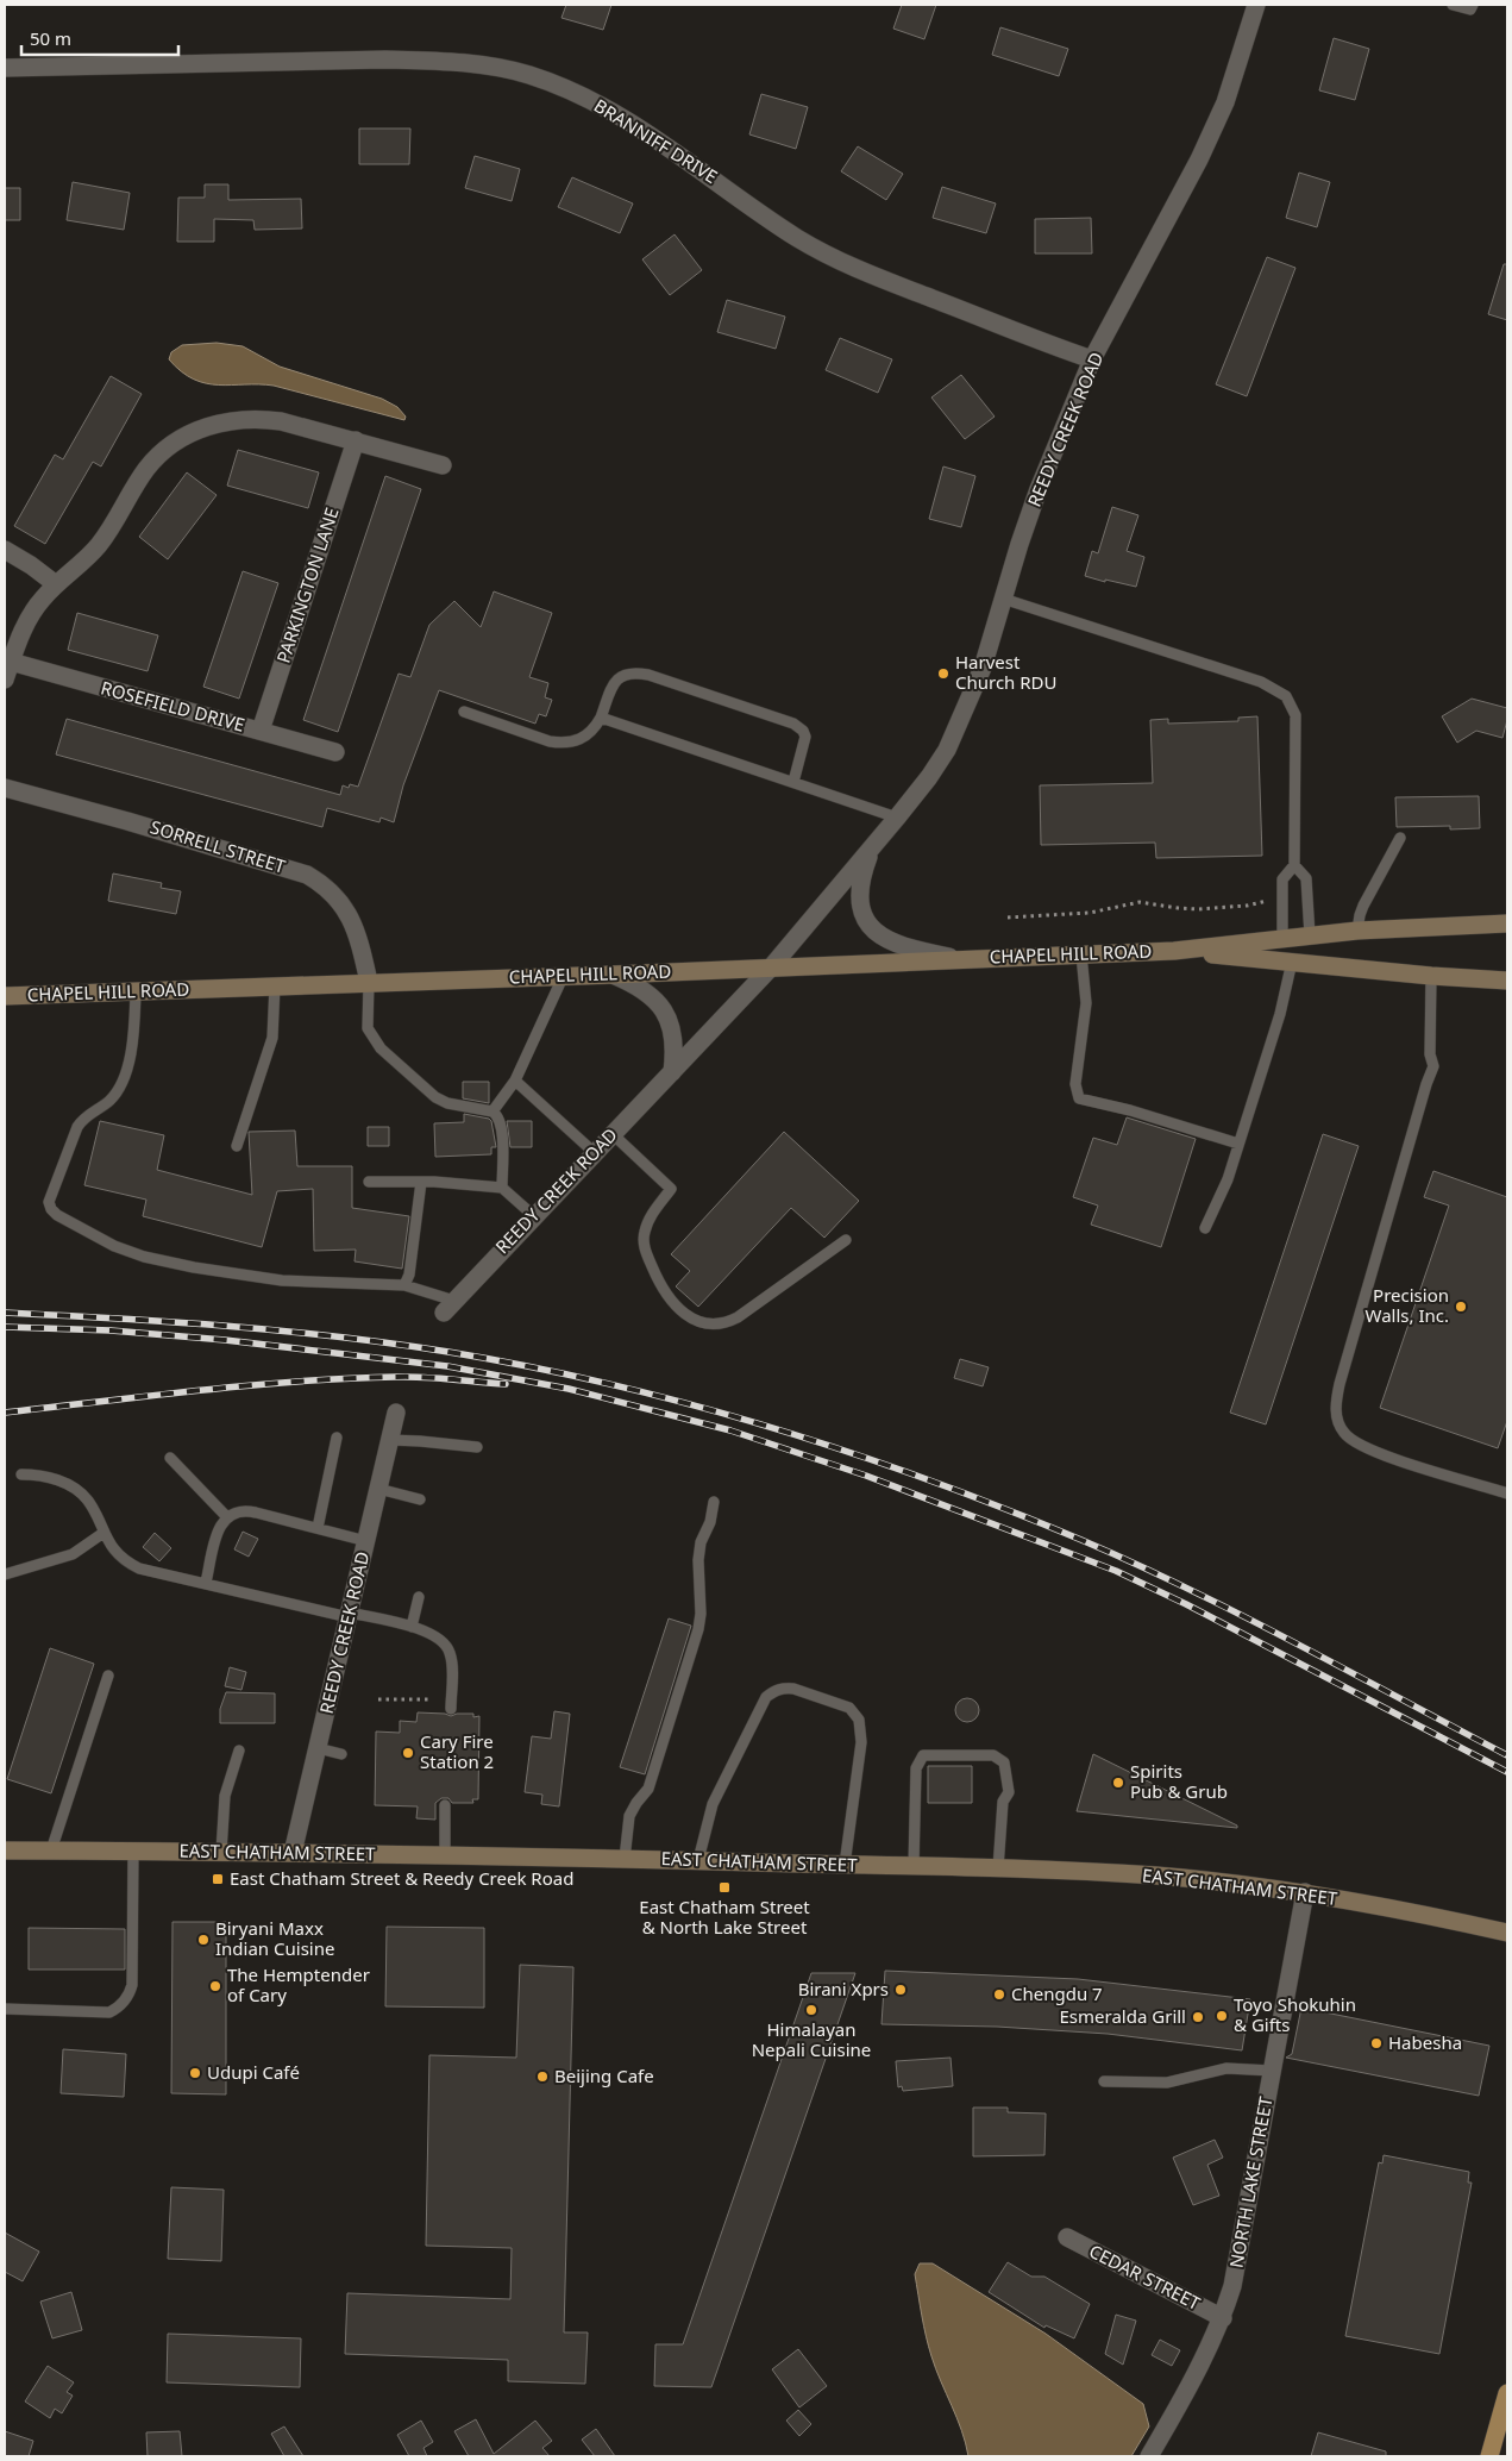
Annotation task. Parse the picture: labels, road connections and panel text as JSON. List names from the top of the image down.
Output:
{
  "streets": {
    "main road": ["CHAPEL HILL ROAD", "EAST CHATHAM STREET"],
    "street": [
      "BRANNIFF DRIVE",
      "REEDY CREEK ROAD",
      "PARKINGTON LANE",
      "ROSEFIELD DRIVE",
      "SORRELL STREET",
      "NORTH LAKE STREET",
      "CEDAR STREET"
    ]
  },
  "crossings": [
    ["BRANNIFF DRIVE", "REEDY CREEK ROAD"],
    ["REEDY CREEK ROAD", "CHAPEL HILL ROAD"],
    ["REEDY CREEK ROAD", "EAST CHATHAM STREET"],
    ["PARKINGTON LANE", "ROSEFIELD DRIVE"],
    ["SORRELL STREET", "CHAPEL HILL ROAD"],
    ["EAST CHATHAM STREET", "NORTH LAKE STREET"],
    ["NORTH LAKE STREET", "CEDAR STREET"]
  ],
  "places": {
    "other": [
      "Harvest Church RDU",
      "Precision Walls, Inc.",
      "Cary Fire Station 2",
      "Spirits Pub & Grub",
      "Biryani Maxx Indian Cuisine",
      "The Hemptender of Cary",
      "Birani Xprs",
      "Chengdu 7",
      "Himalayan Nepali Cuisine",
      "Toyo Shokuhin & Gifts",
      "Esmeralda Grill",
      "Habesha",
      "Udupi Café",
      "Beijing Cafe"
    ],
    "transit": ["East Chatham Street & Reedy Creek Road", "East Chatham Street & North Lake Street"]
  },
  "scale_bar": "50 m"
}
